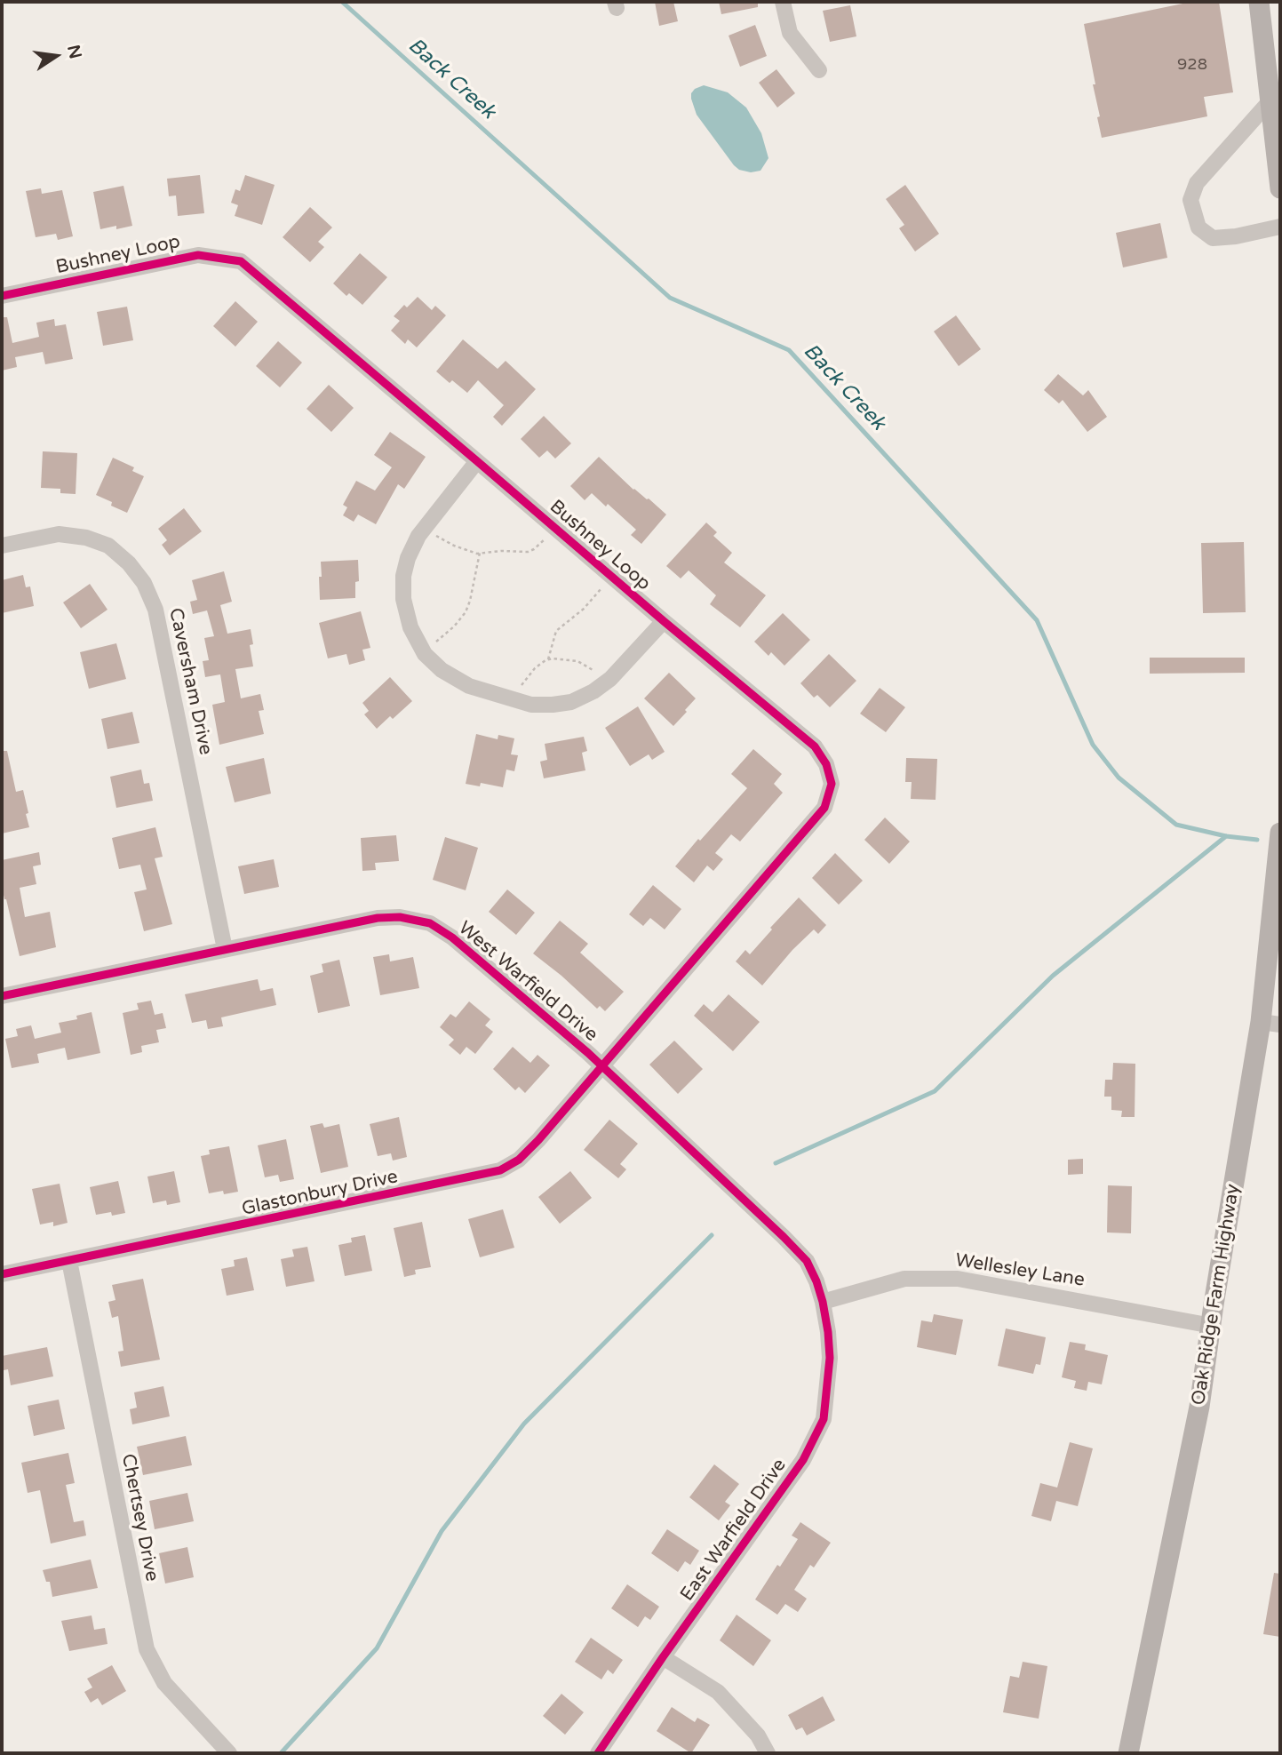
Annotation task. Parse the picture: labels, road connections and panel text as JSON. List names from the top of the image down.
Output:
{
  "streets": {
    "main road": ["Oak Ridge Farm Highway"],
    "street": [
      "Bushney Loop",
      "Caversham Drive",
      "West Warfield Drive",
      "Glastonbury Drive",
      "Wellesley Lane",
      "Chertsey Drive",
      "East Warfield Drive"
    ]
  },
  "crossings": [
    ["Bushney Loop", "West Warfield Drive"],
    ["Bushney Loop", "Glastonbury Drive"],
    ["Caversham Drive", "West Warfield Drive"],
    ["West Warfield Drive", "Glastonbury Drive"],
    ["West Warfield Drive", "Wellesley Lane"],
    ["West Warfield Drive", "East Warfield Drive"],
    ["Glastonbury Drive", "Chertsey Drive"],
    ["Wellesley Lane", "Oak Ridge Farm Highway"],
    ["Wellesley Lane", "East Warfield Drive"]
  ],
  "water": ["Back Creek"],
  "house_numbers": ["928"],
  "north": "right"
}
